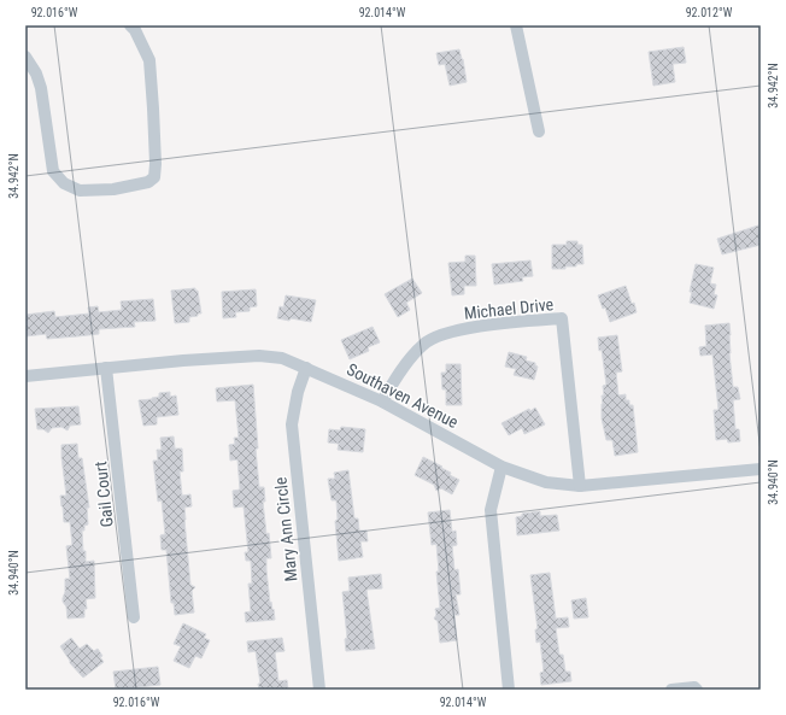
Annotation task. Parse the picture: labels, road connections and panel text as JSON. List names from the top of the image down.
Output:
{
  "streets": {
    "street": [
      "Michael Drive",
      "Southaven Avenue",
      "Gail Court",
      "Mary Ann Circle"
    ]
  },
  "crossings": [
    ["Michael Drive", "Southaven Avenue"],
    ["Southaven Avenue", "Gail Court"],
    ["Southaven Avenue", "Mary Ann Circle"]
  ],
  "coordinates": [
    "92.016°W",
    "92.014°W",
    "92.012°W",
    "34.942°N",
    "34.940°N"
  ]
}
